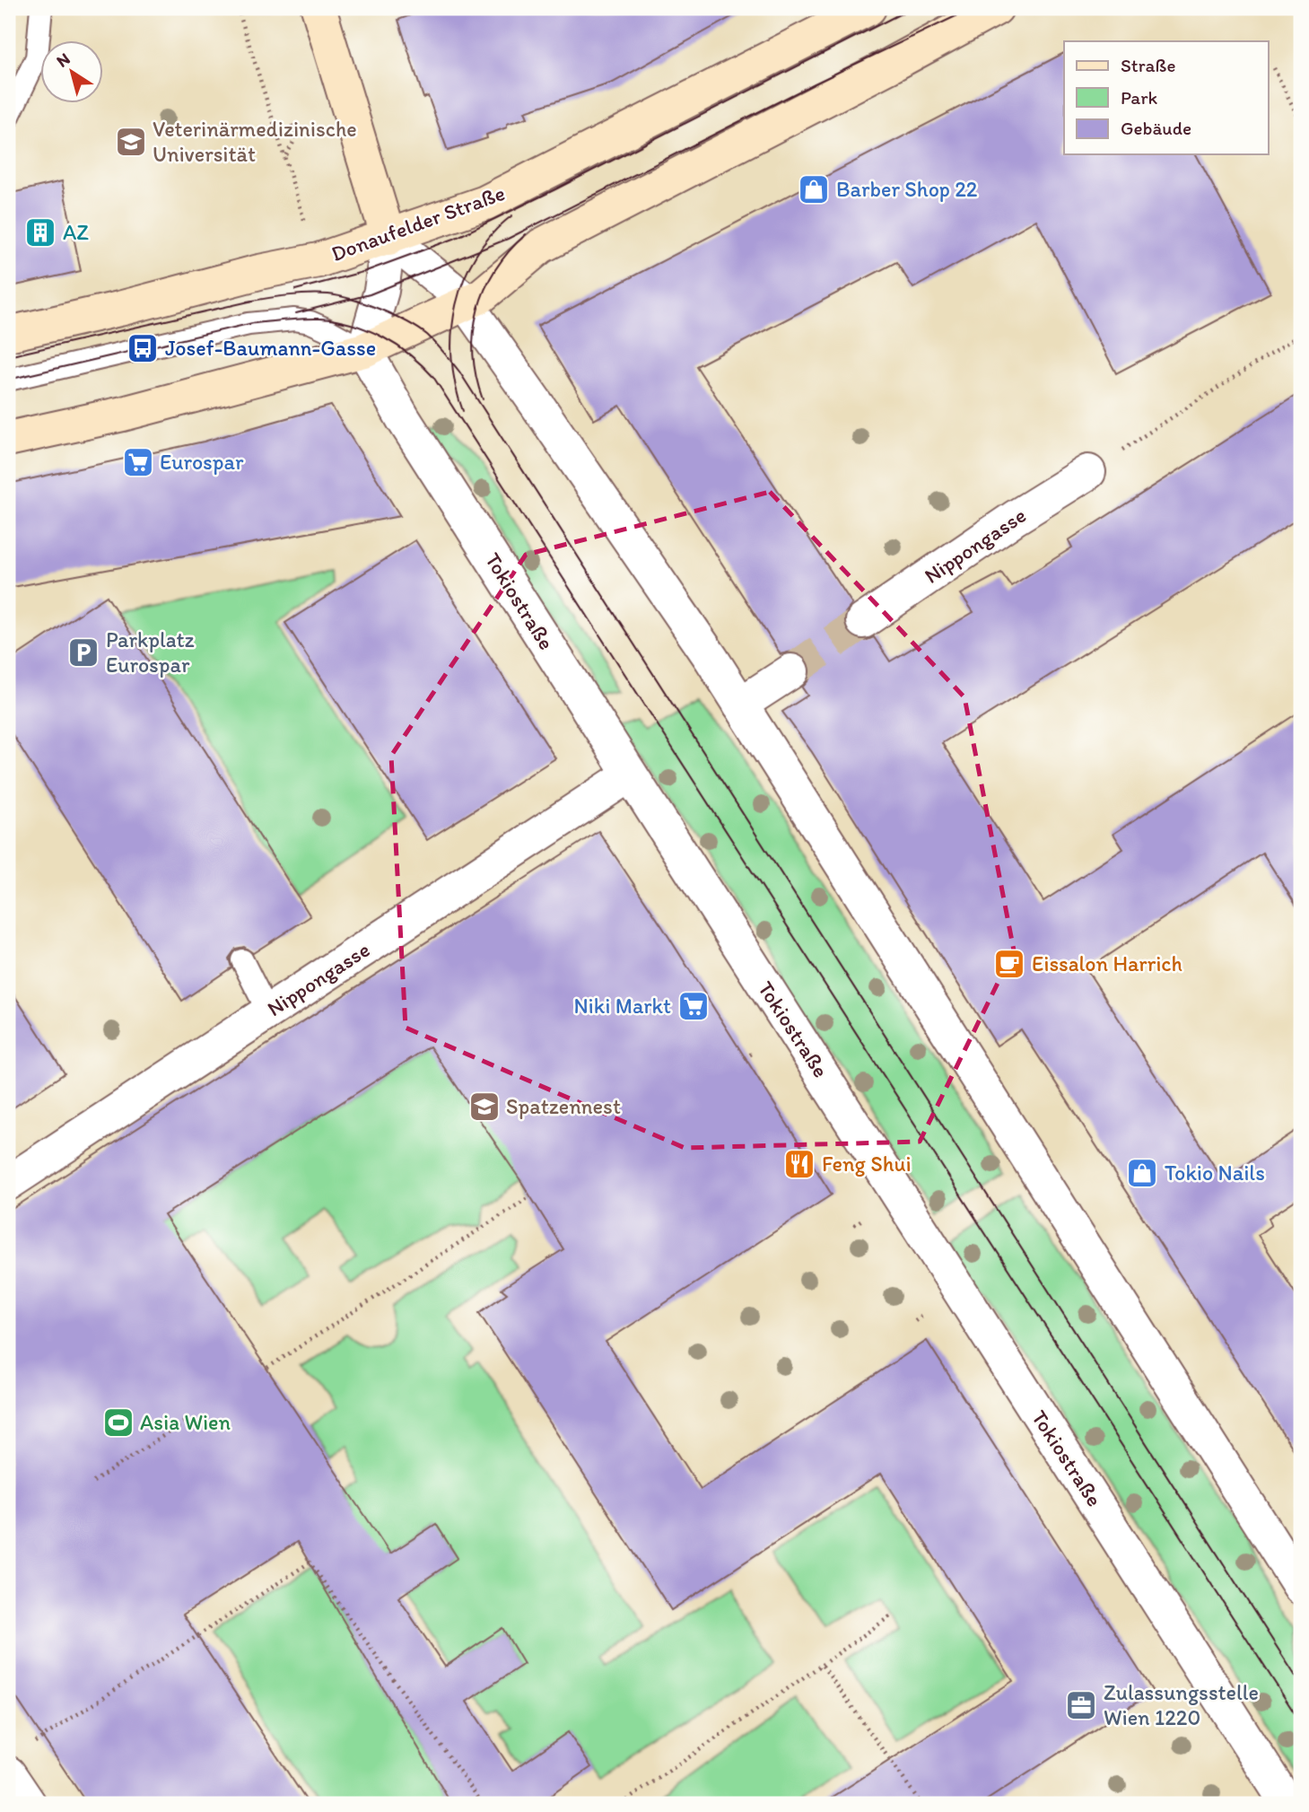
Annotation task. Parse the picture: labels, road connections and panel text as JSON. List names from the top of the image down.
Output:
{
  "streets": {
    "main road": ["Donaufelder Straße"],
    "street": ["Nippongasse", "Tokiostraße"]
  },
  "crossings": [
    ["Nippongasse", "Tokiostraße"]
  ],
  "places": {
    "school or university": ["Veterinärmedizinische Universität", "Spatzennest"],
    "shop": ["Barber Shop 22", "Tokio Nails"],
    "building": ["AZ"],
    "bus stop": ["Josef-Baumann-Gasse"],
    "supermarket": ["Eurospar", "Niki Markt"],
    "parking": ["Parkplatz Eurospar"],
    "cafe": ["Eissalon Harrich"],
    "restaurant": ["Feng Shui"],
    "sports": ["Asia Wien"],
    "office": ["Zulassungsstelle Wien 1220"]
  },
  "legend": ["Straße", "Park", "Gebäude"],
  "north": "top left"
}
